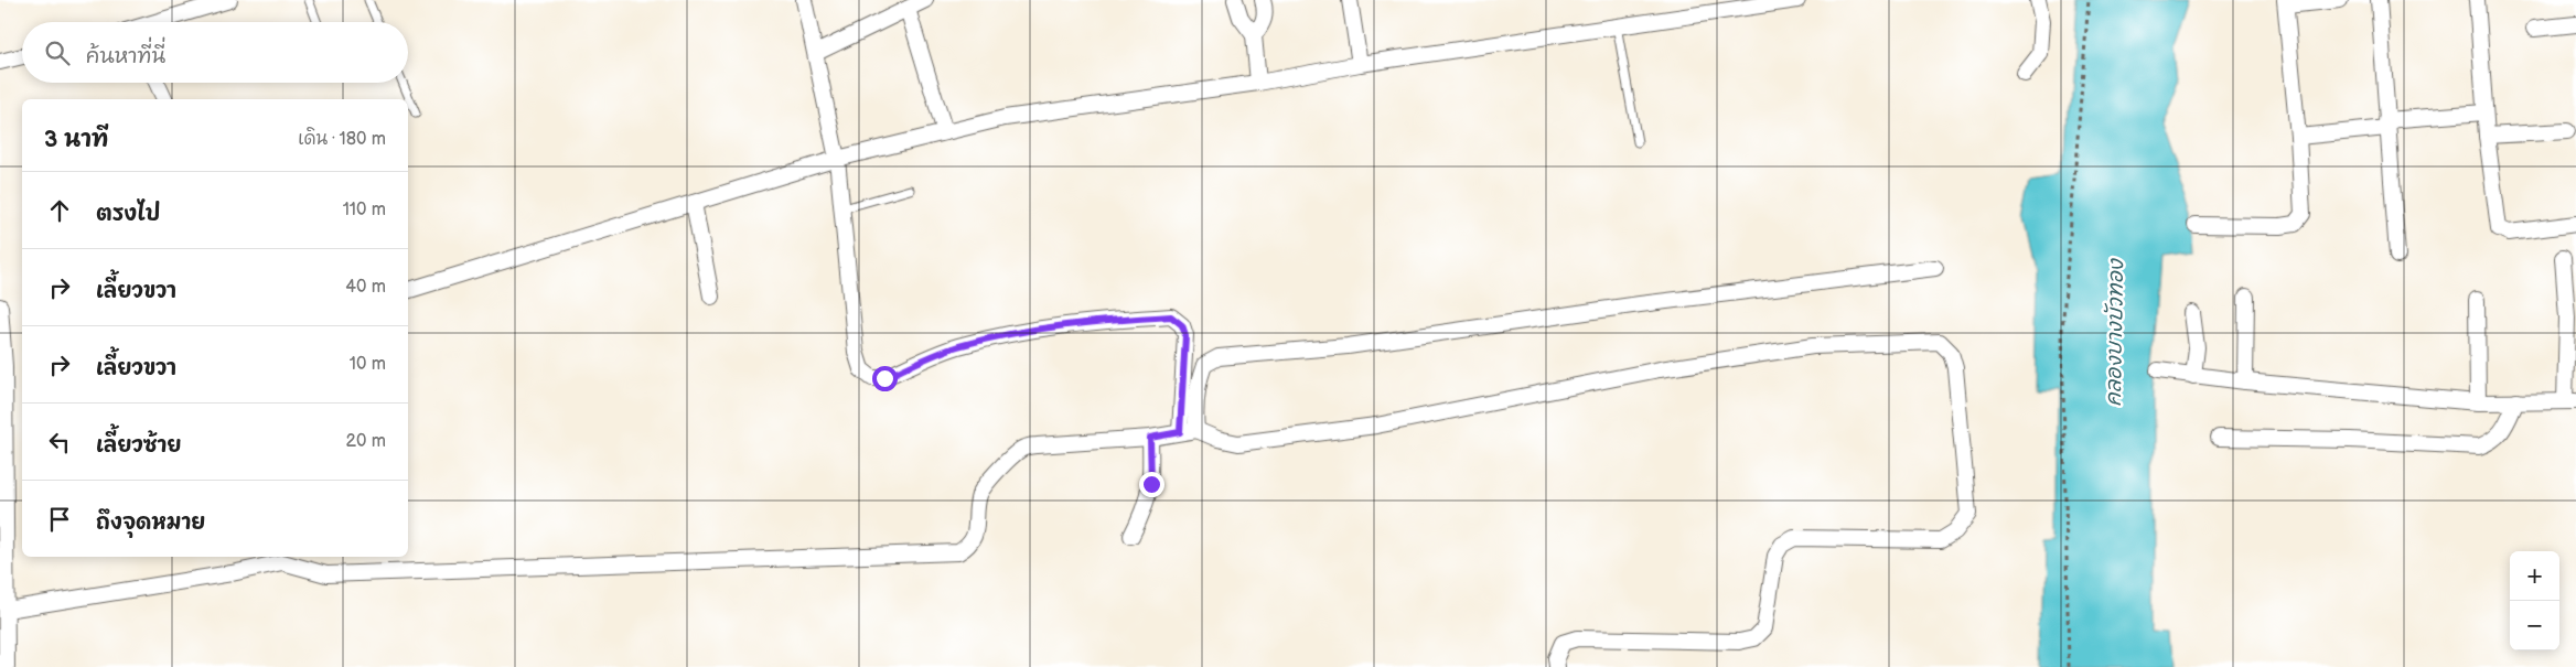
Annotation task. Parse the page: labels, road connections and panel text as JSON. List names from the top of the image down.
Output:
{
  "water": ["คลองบางบัวทอง"],
  "page": {
    "search": "ค้นหาที่นี่",
    "heading": ["3 นาที", "เดิน · 180 m"],
    "list": [
      ["ตรงไป", "110 m"],
      ["เลี้ยวขวา", "40 m"],
      ["เลี้ยวขวา", "10 m"],
      ["เลี้ยวซ้าย", "20 m"],
      "ถึงจุดหมาย"
    ],
    "map_buttons": ["+", "−"]
  }
}
